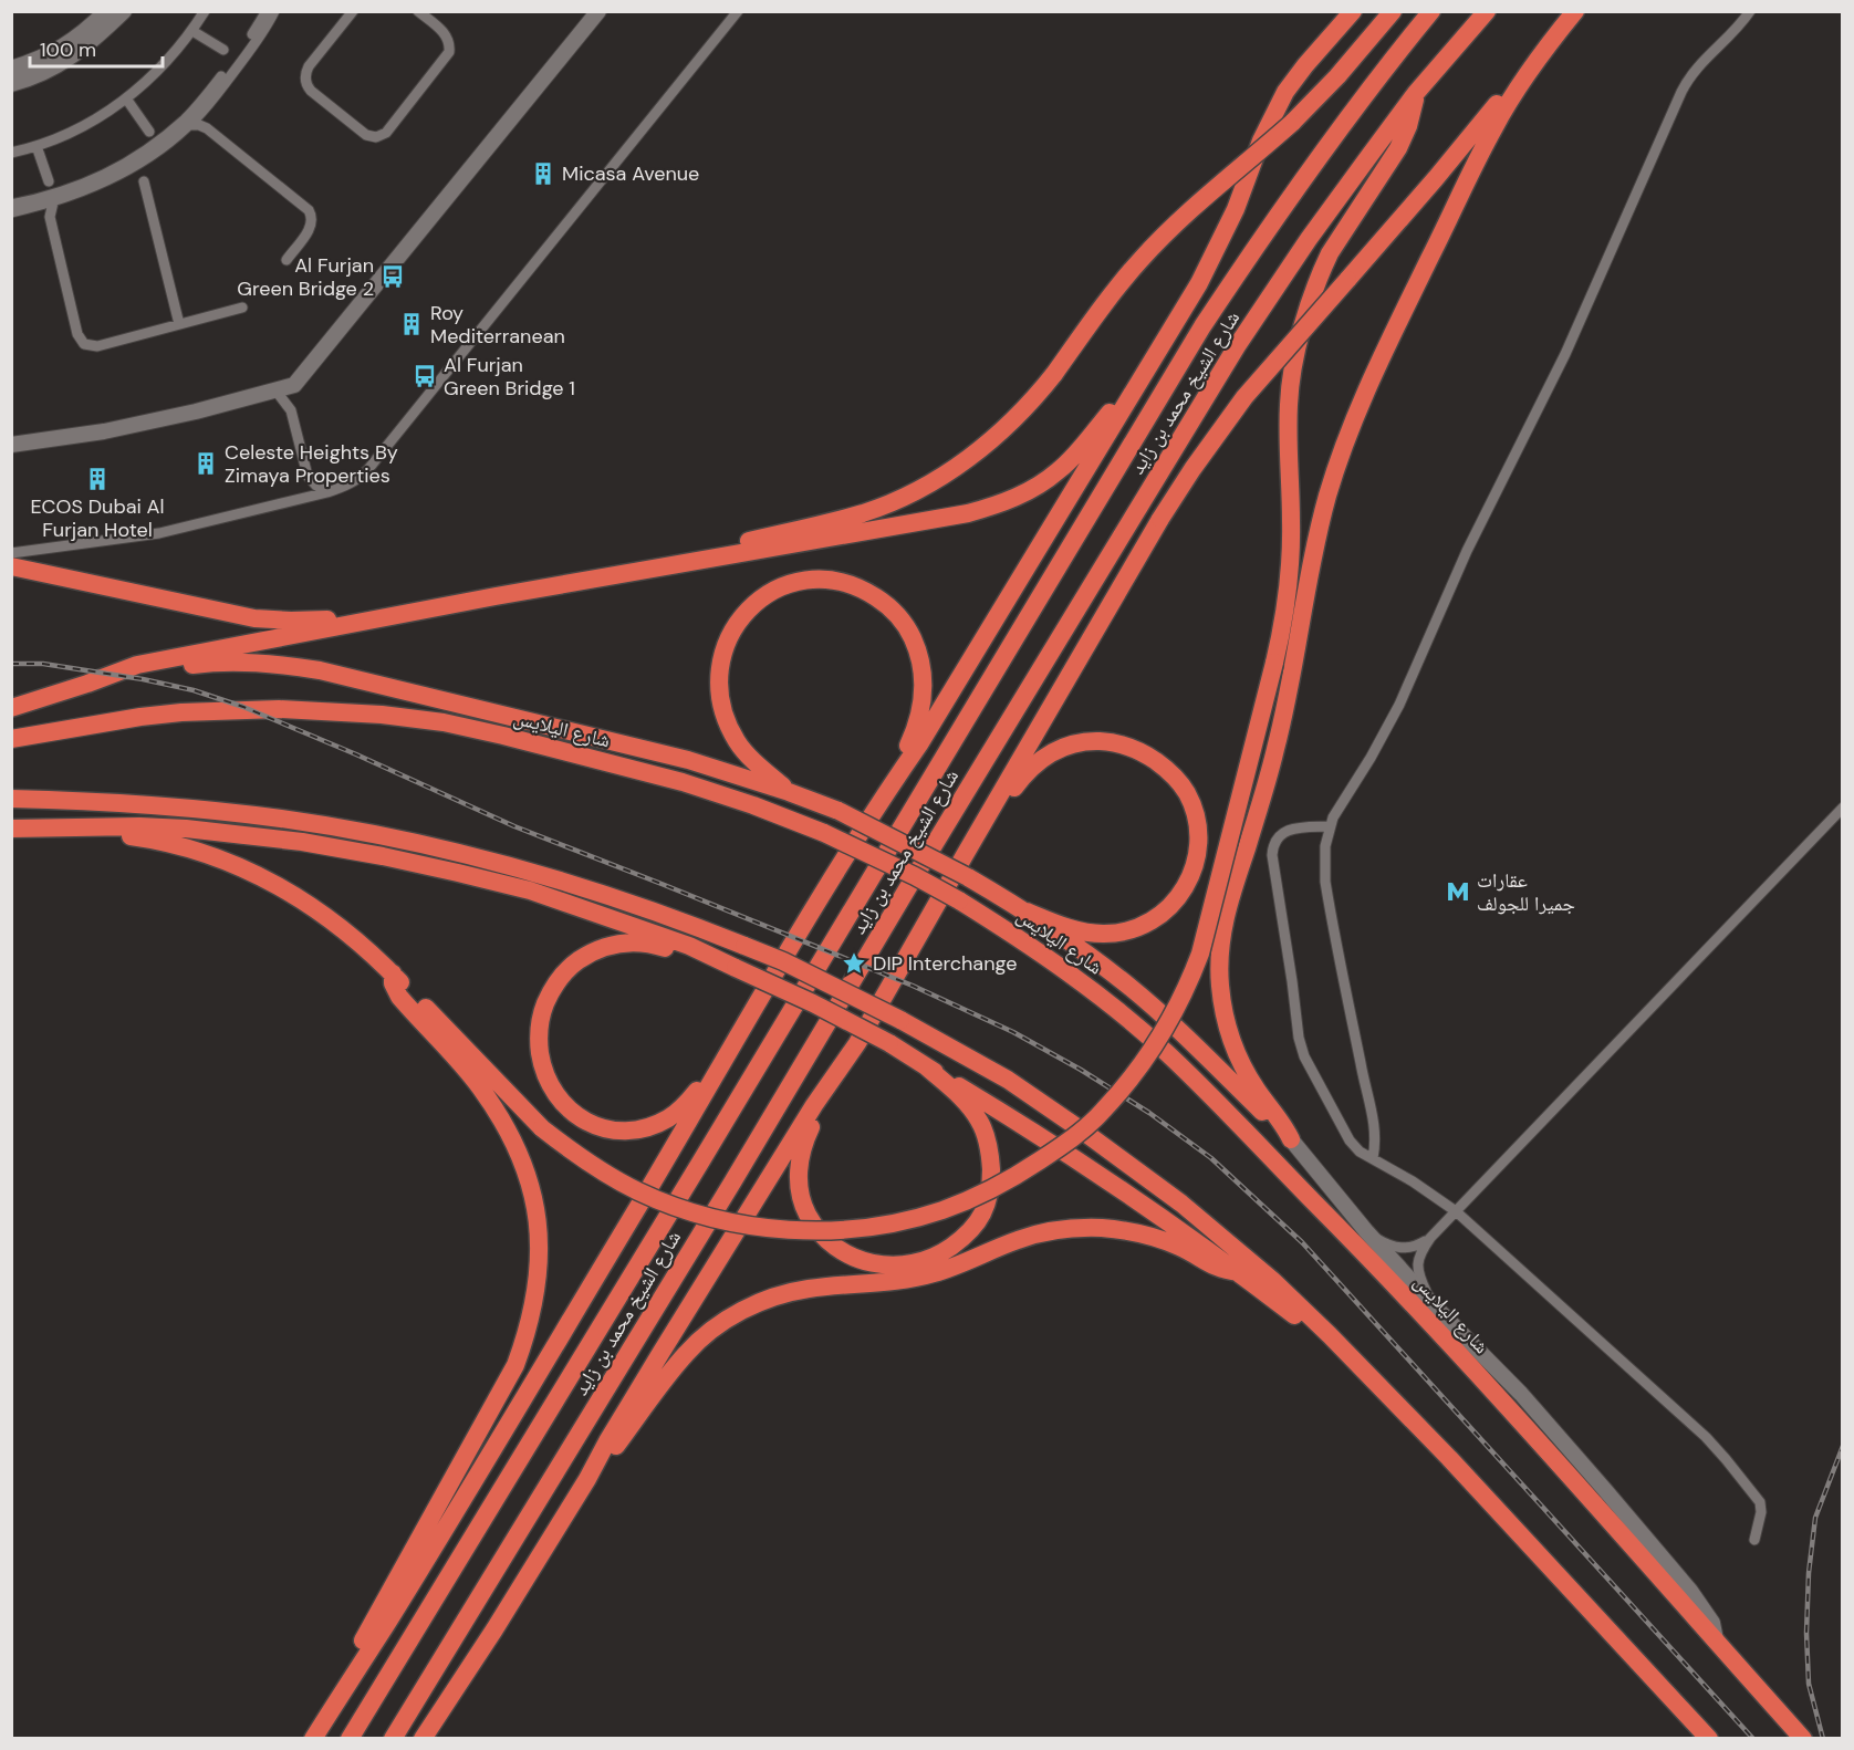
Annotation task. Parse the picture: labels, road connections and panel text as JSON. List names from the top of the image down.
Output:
{
  "streets": {
    "highway": ["شارع الشيخ محمد بن زايد", "شارع اليلايس"]
  },
  "places": {
    "building": [
      "Micasa Avenue",
      "Roy Mediterranean",
      "Celeste Heights By Zimaya Properties",
      "ECOS Dubai Al Furjan Hotel"
    ],
    "bus stop": ["Al Furjan Green Bridge 2", "Al Furjan Green Bridge 1"],
    "metro station": ["عقارات جميرا للجولف"],
    "place": ["DIP Interchange"]
  },
  "scale_bar": "100 m"
}
